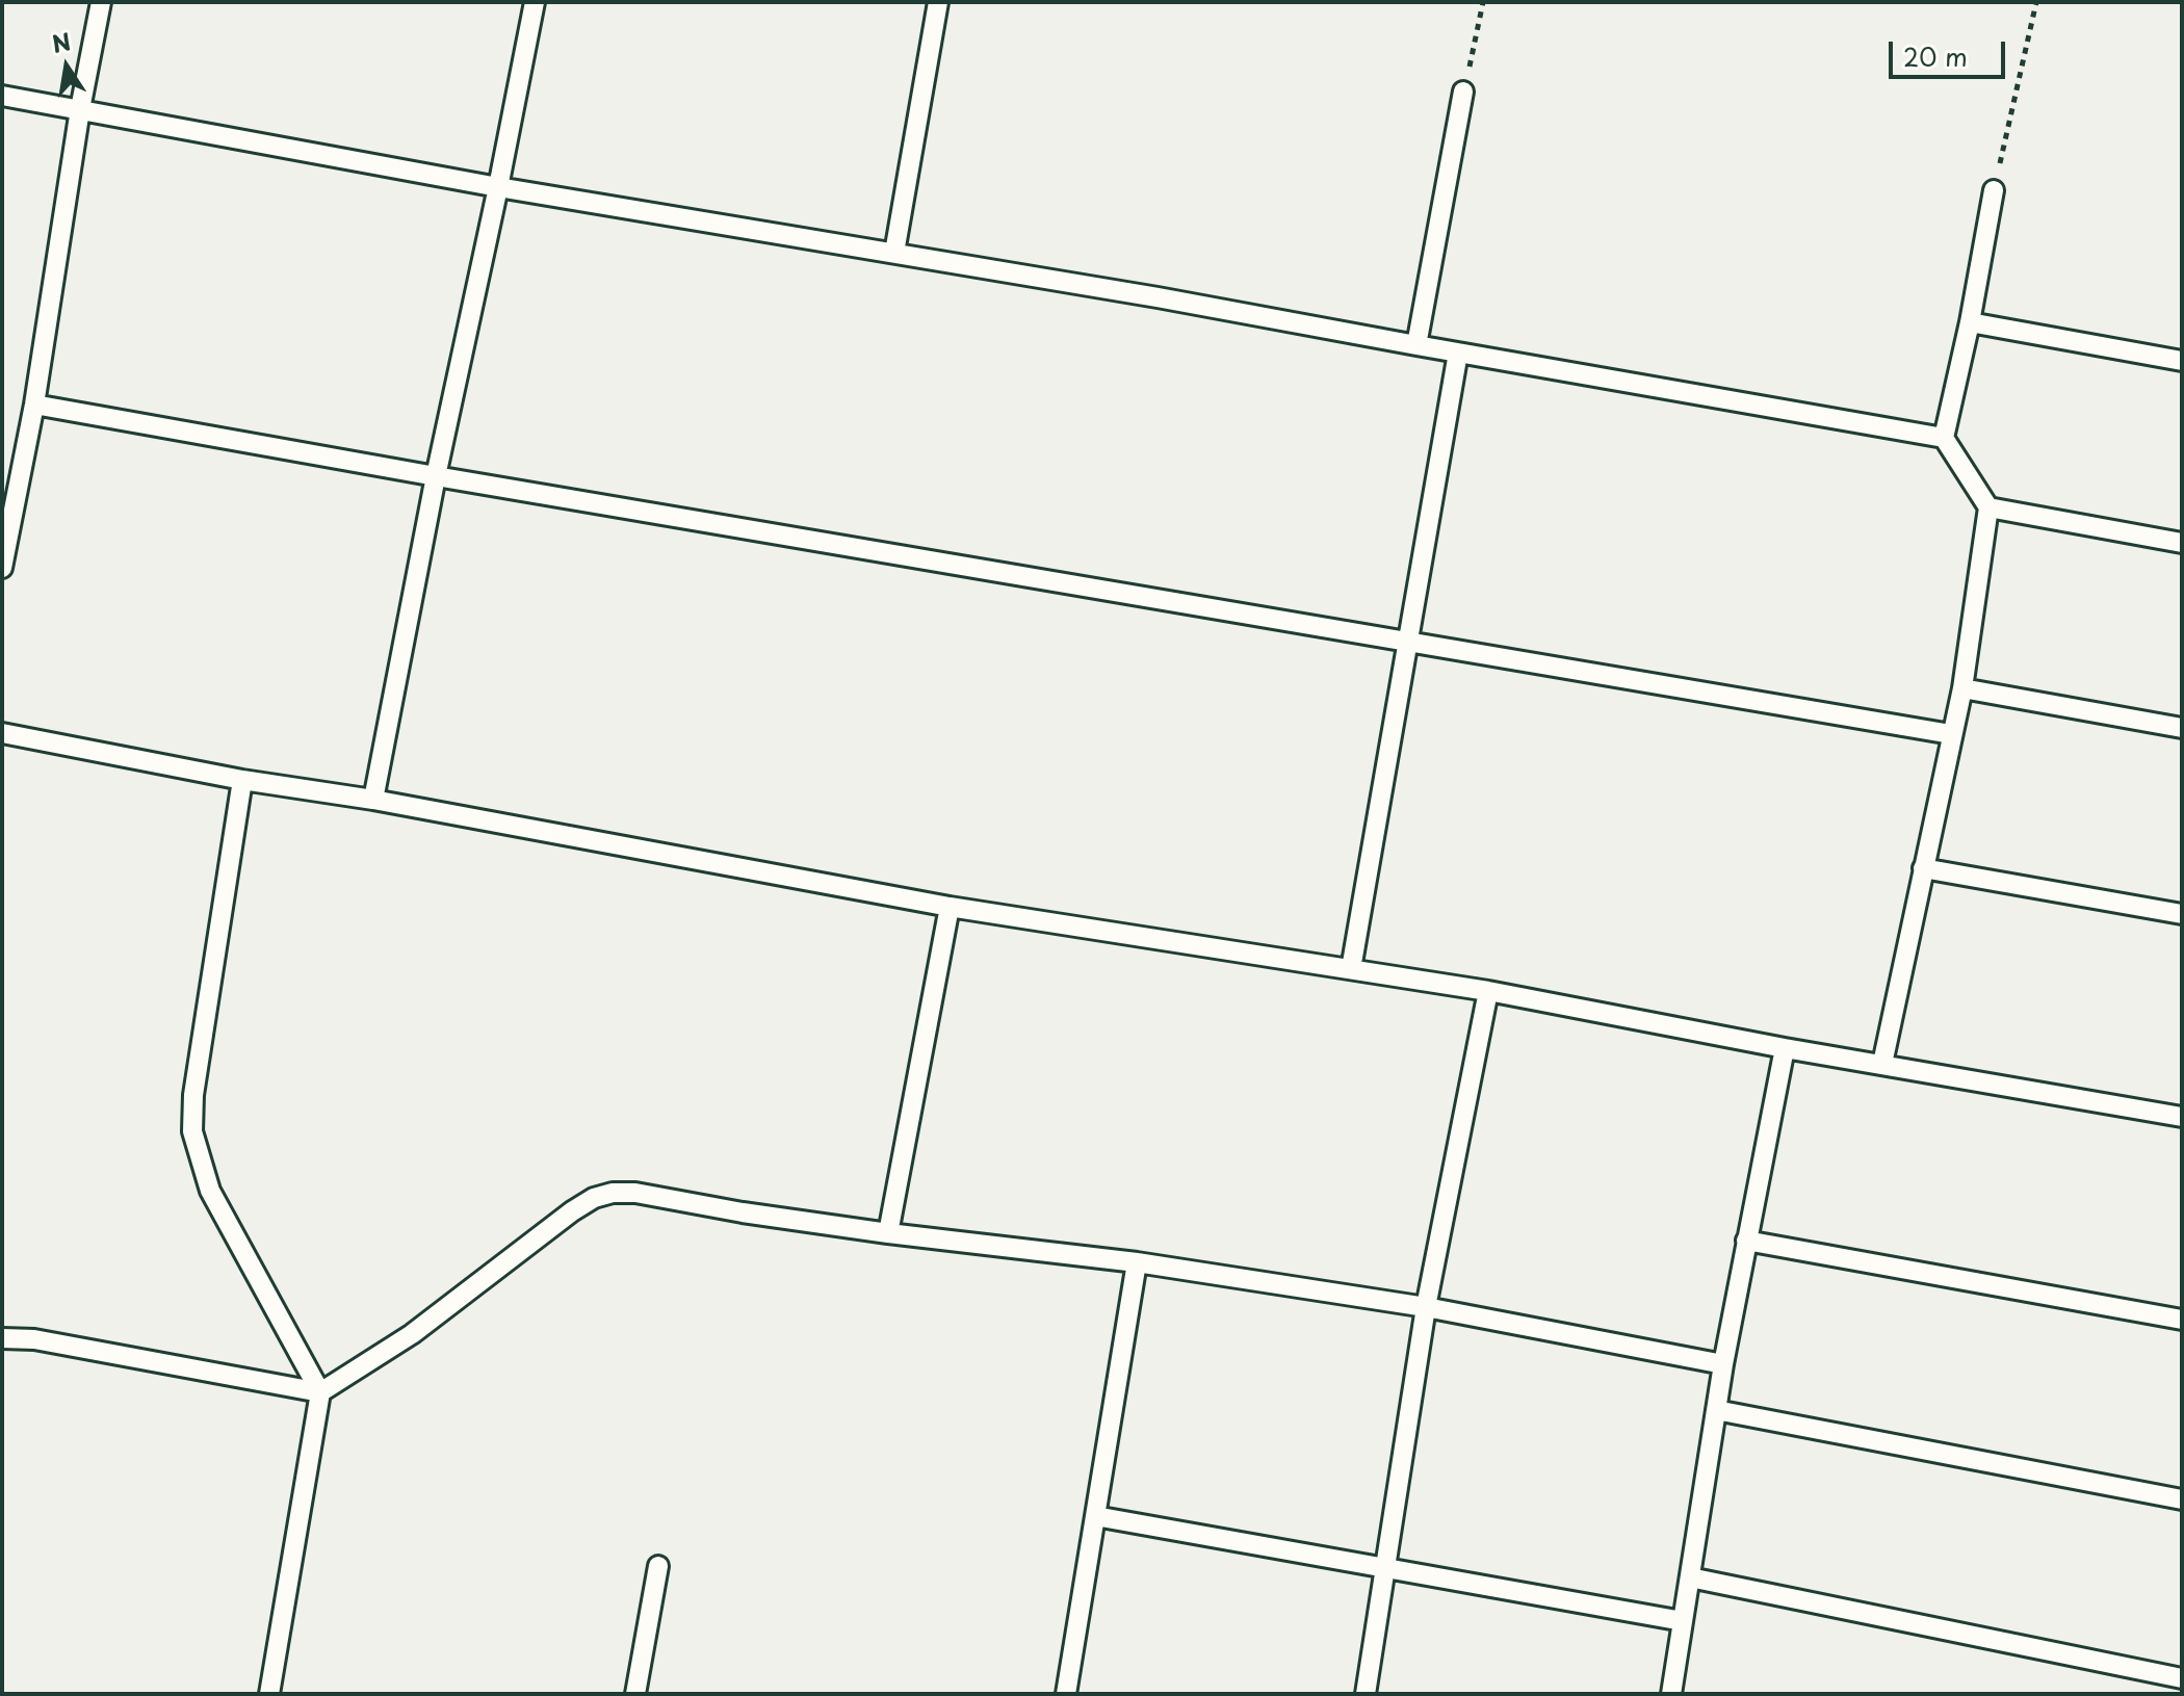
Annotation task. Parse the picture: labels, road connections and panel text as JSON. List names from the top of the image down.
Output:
{
  "scale_bar": "20 m",
  "north": "top"
}
